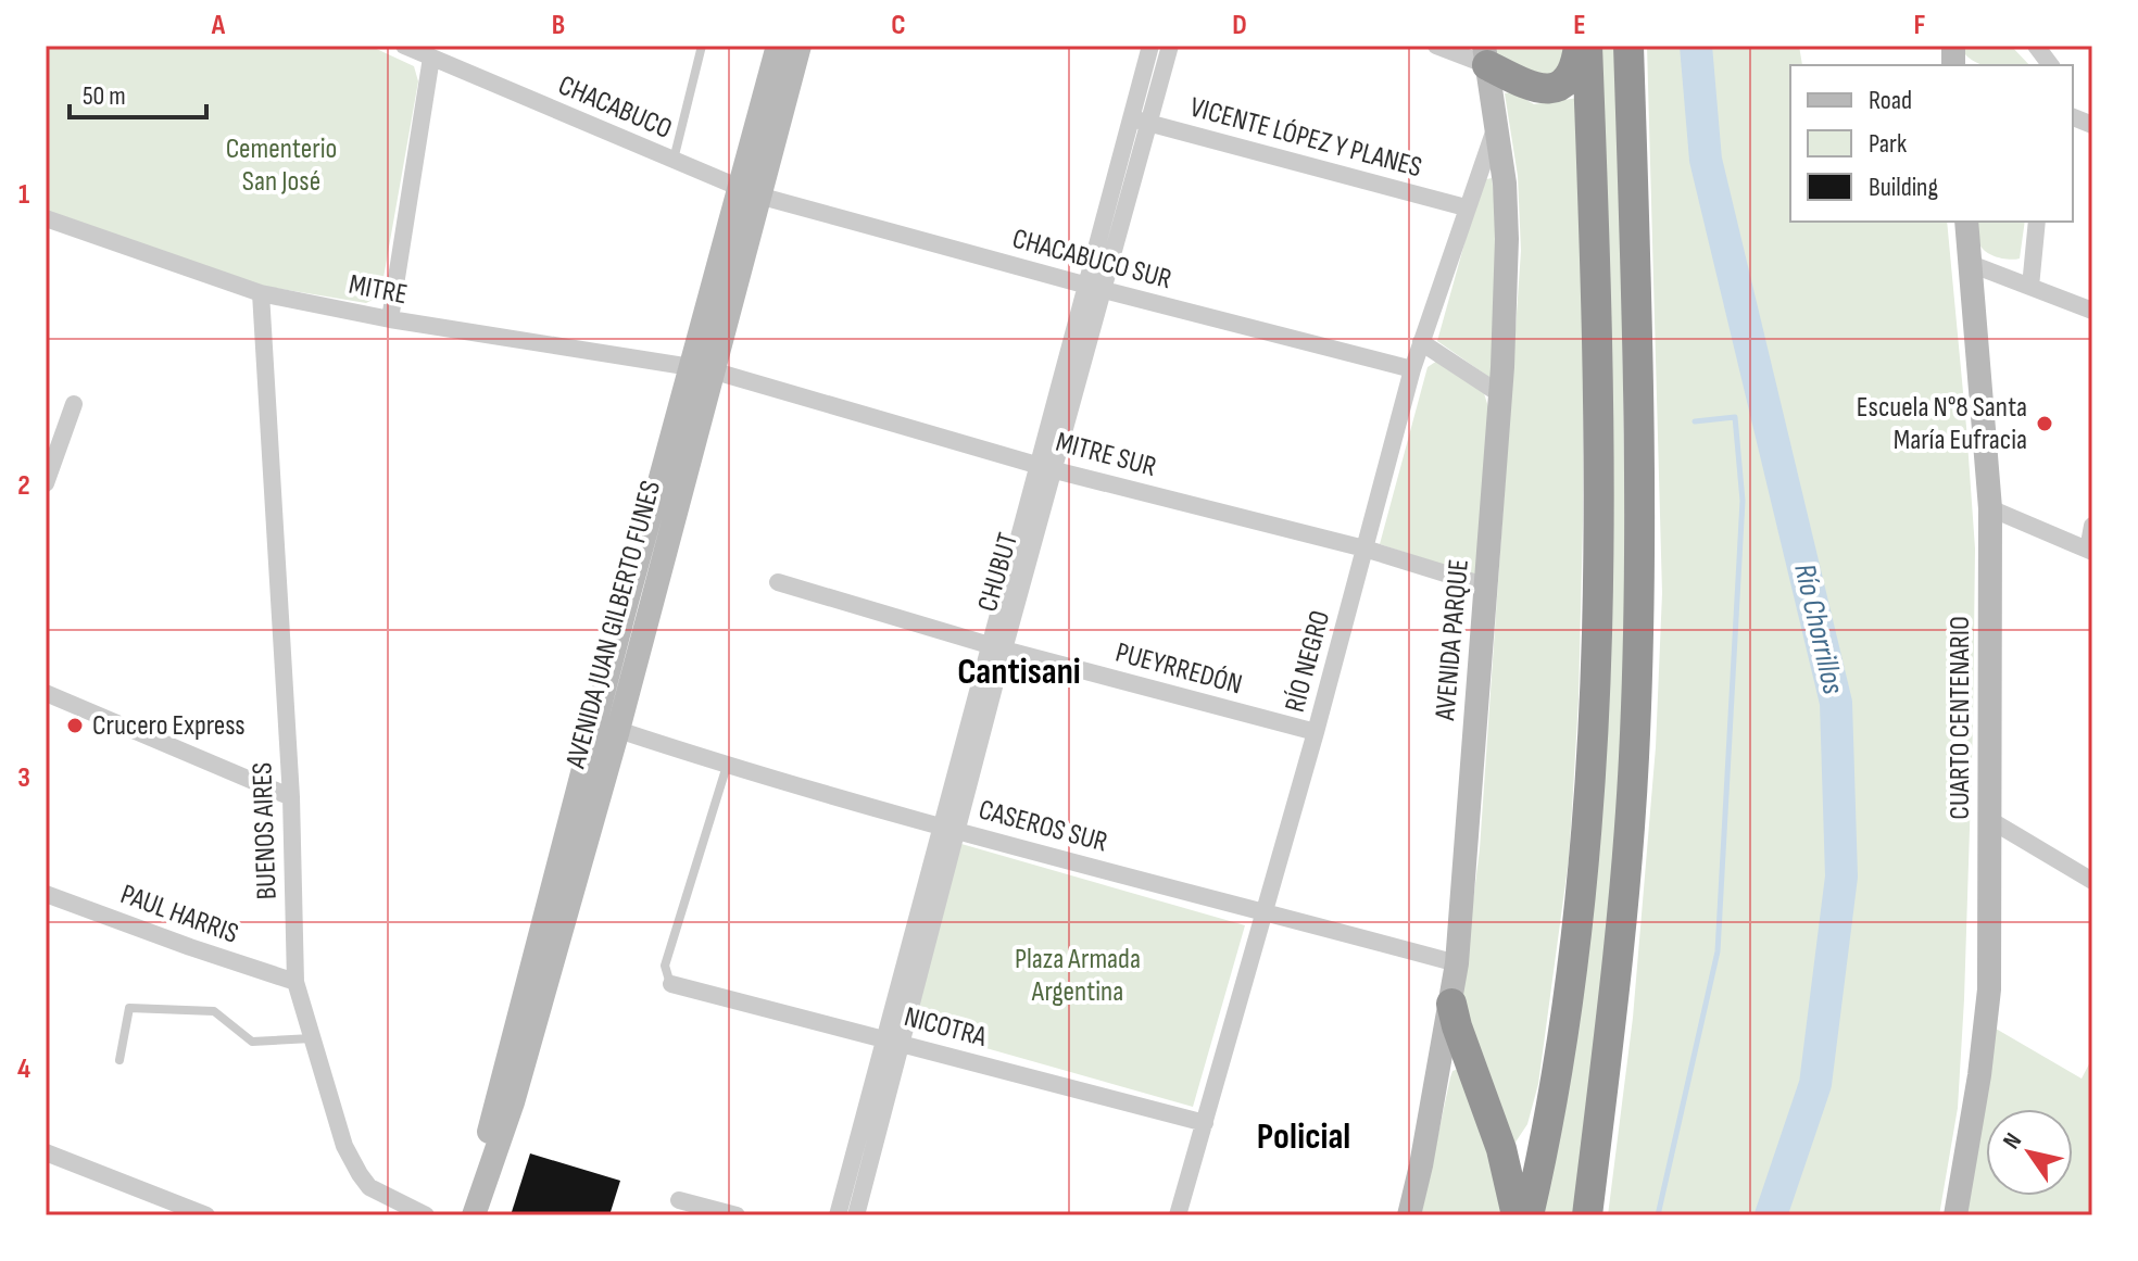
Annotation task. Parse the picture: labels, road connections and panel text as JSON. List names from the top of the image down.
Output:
{
  "streets": {
    "main road": ["AVENIDA JUAN GILBERTO FUNES", "AVENIDA PARQUE", "CUARTO CENTENARIO"],
    "street": [
      "CHACABUCO",
      "VICENTE LÓPEZ Y PLANES",
      "CHACABUCO SUR",
      "MITRE",
      "MITRE SUR",
      "CHUBUT",
      "RÍO NEGRO",
      "PUEYRREDÓN",
      "CASEROS SUR",
      "BUENOS AIRES",
      "PAUL HARRIS",
      "NICOTRA"
    ]
  },
  "crossings": [
    ["CHACABUCO", "CHACABUCO SUR"],
    ["CHACABUCO", "AVENIDA JUAN GILBERTO FUNES"],
    ["VICENTE LÓPEZ Y PLANES", "CHUBUT"],
    ["VICENTE LÓPEZ Y PLANES", "RÍO NEGRO"],
    ["CHACABUCO SUR", "CHUBUT"],
    ["CHACABUCO SUR", "AVENIDA JUAN GILBERTO FUNES"],
    ["CHACABUCO SUR", "RÍO NEGRO"],
    ["MITRE", "MITRE SUR"],
    ["MITRE", "AVENIDA JUAN GILBERTO FUNES"],
    ["MITRE", "BUENOS AIRES"],
    ["MITRE SUR", "CHUBUT"],
    ["MITRE SUR", "AVENIDA JUAN GILBERTO FUNES"],
    ["MITRE SUR", "AVENIDA PARQUE"],
    ["MITRE SUR", "RÍO NEGRO"],
    ["CHUBUT", "PUEYRREDÓN"],
    ["CHUBUT", "CASEROS SUR"],
    ["CHUBUT", "NICOTRA"],
    ["AVENIDA JUAN GILBERTO FUNES", "CASEROS SUR"],
    ["AVENIDA PARQUE", "RÍO NEGRO"],
    ["AVENIDA PARQUE", "CASEROS SUR"],
    ["RÍO NEGRO", "PUEYRREDÓN"],
    ["RÍO NEGRO", "CASEROS SUR"],
    ["RÍO NEGRO", "NICOTRA"],
    ["BUENOS AIRES", "PAUL HARRIS"]
  ],
  "districts": ["Cantisani", "Policial"],
  "water": ["Río Chorrillos"],
  "parks": ["Cementerio San José", "Plaza Armada Argentina"],
  "places": ["Escuela N°8 Santa María Eufracia", "Crucero Express"],
  "legend": ["Road", "Park", "Building"],
  "scale_bar": "50 m",
  "north": "top left",
  "grid": {
    "columns": [
      "A",
      "B",
      "C",
      "D",
      "E",
      "F"
    ],
    "rows": [
      "1",
      "2",
      "3",
      "4"
    ]
  }
}
